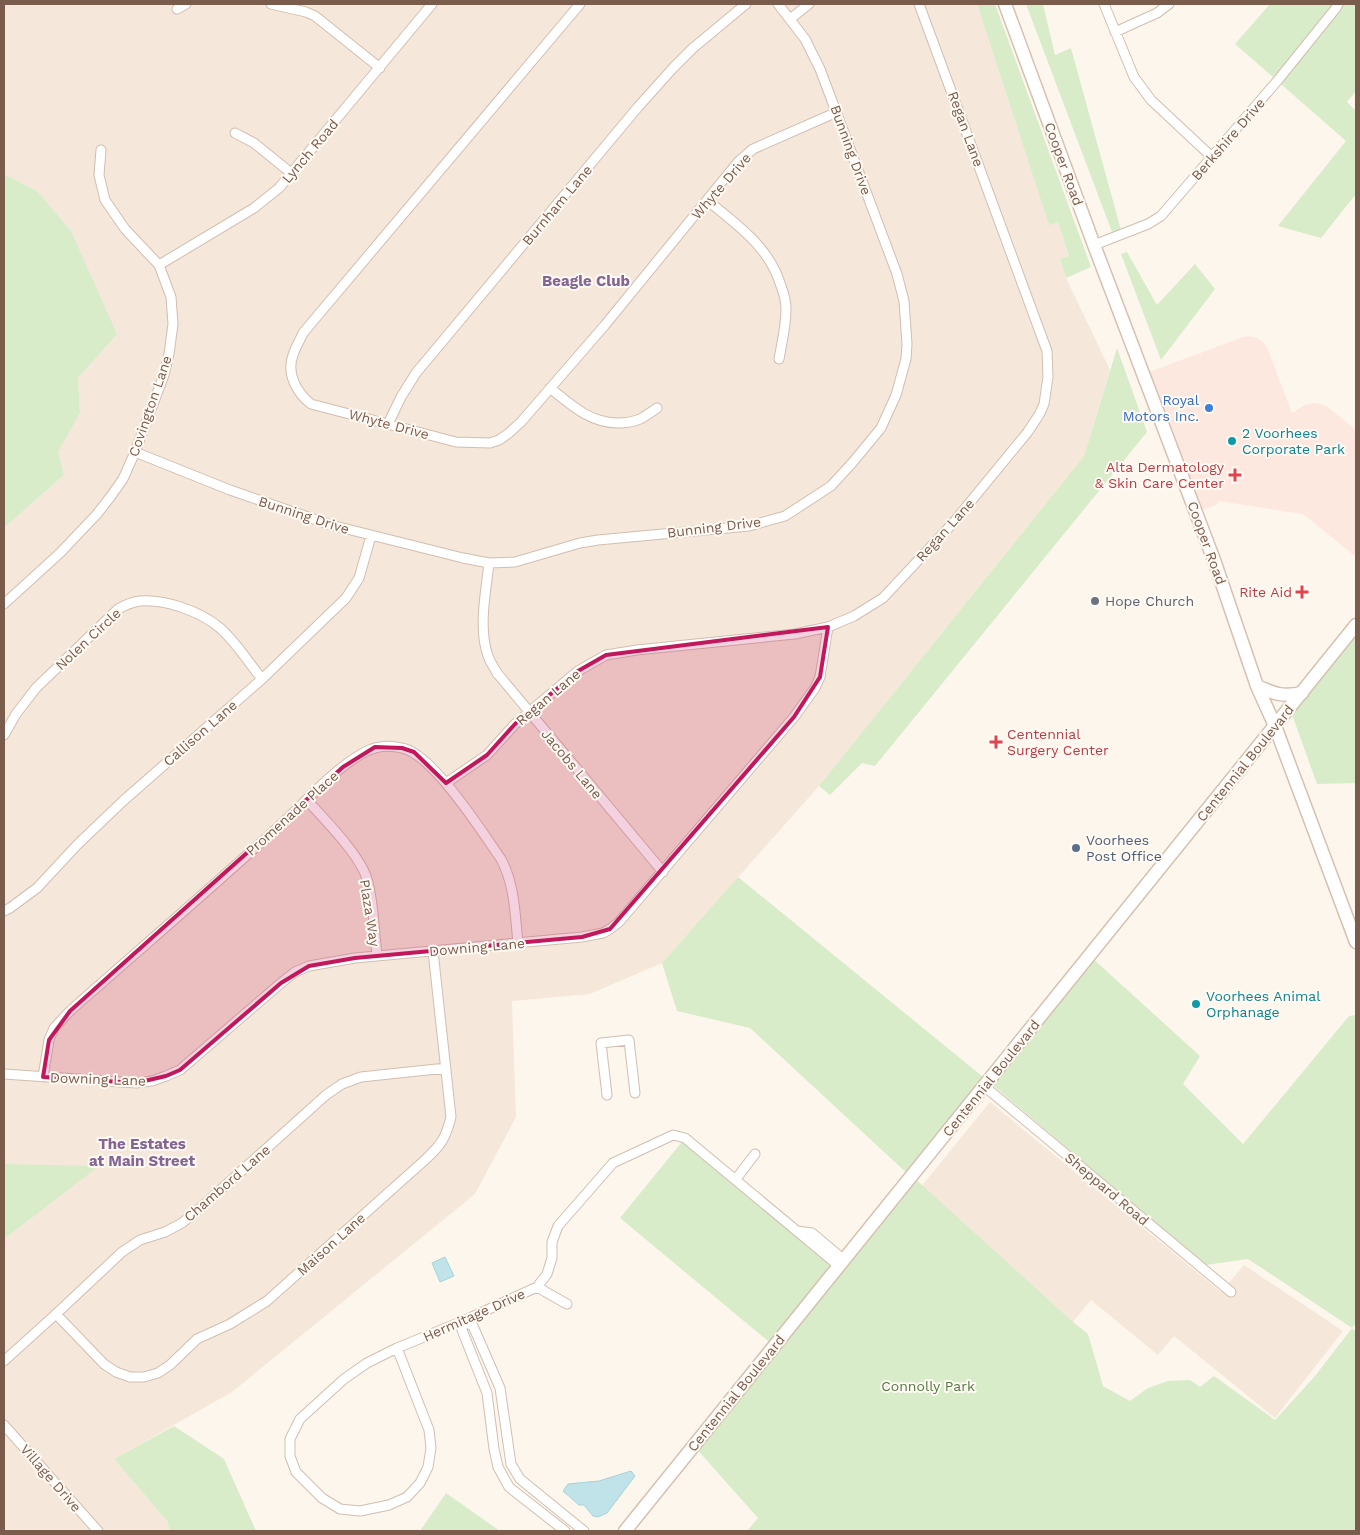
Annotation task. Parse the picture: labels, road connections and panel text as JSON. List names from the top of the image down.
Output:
{
  "streets": {
    "main road": ["Cooper Road", "Centennial Boulevard"],
    "street": [
      "Regan Lane",
      "Berkshire Drive",
      "Bunning Drive",
      "Lynch Road",
      "Whyte Drive",
      "Burnham Lane",
      "Covington Lane",
      "Nolen Circle",
      "Callison Lane",
      "Jacobs Lane",
      "Promenade Place",
      "Plaza Way",
      "Downing Lane",
      "Chambord Lane",
      "Sheppard Road",
      "Maison Lane",
      "Hermitage Drive",
      "Village Drive"
    ]
  },
  "crossings": [
    ["Regan Lane", "Jacobs Lane"],
    ["Regan Lane", "Promenade Place"],
    ["Regan Lane", "Downing Lane"],
    ["Berkshire Drive", "Cooper Road"],
    ["Bunning Drive", "Whyte Drive"],
    ["Bunning Drive", "Covington Lane"],
    ["Bunning Drive", "Callison Lane"],
    ["Bunning Drive", "Jacobs Lane"],
    ["Lynch Road", "Covington Lane"],
    ["Cooper Road", "Centennial Boulevard"],
    ["Whyte Drive", "Burnham Lane"],
    ["Nolen Circle", "Callison Lane"],
    ["Centennial Boulevard", "Sheppard Road"],
    ["Centennial Boulevard", "Hermitage Drive"],
    ["Jacobs Lane", "Downing Lane"],
    ["Promenade Place", "Plaza Way"],
    ["Promenade Place", "Downing Lane"],
    ["Plaza Way", "Downing Lane"],
    ["Downing Lane", "Maison Lane"],
    ["Chambord Lane", "Maison Lane"]
  ],
  "districts": ["Beagle Club", "The Estates at Main Street"],
  "parks": ["Connolly Park"],
  "places": {
    "other": [
      "Royal Motors Inc.",
      "2 Voorhees Corporate Park",
      "Hope Church",
      "Voorhees Post Office",
      "Voorhees Animal Orphanage"
    ],
    "health": ["Alta Dermatology & Skin Care Center", "Rite Aid", "Centennial Surgery Center"]
  }
}
